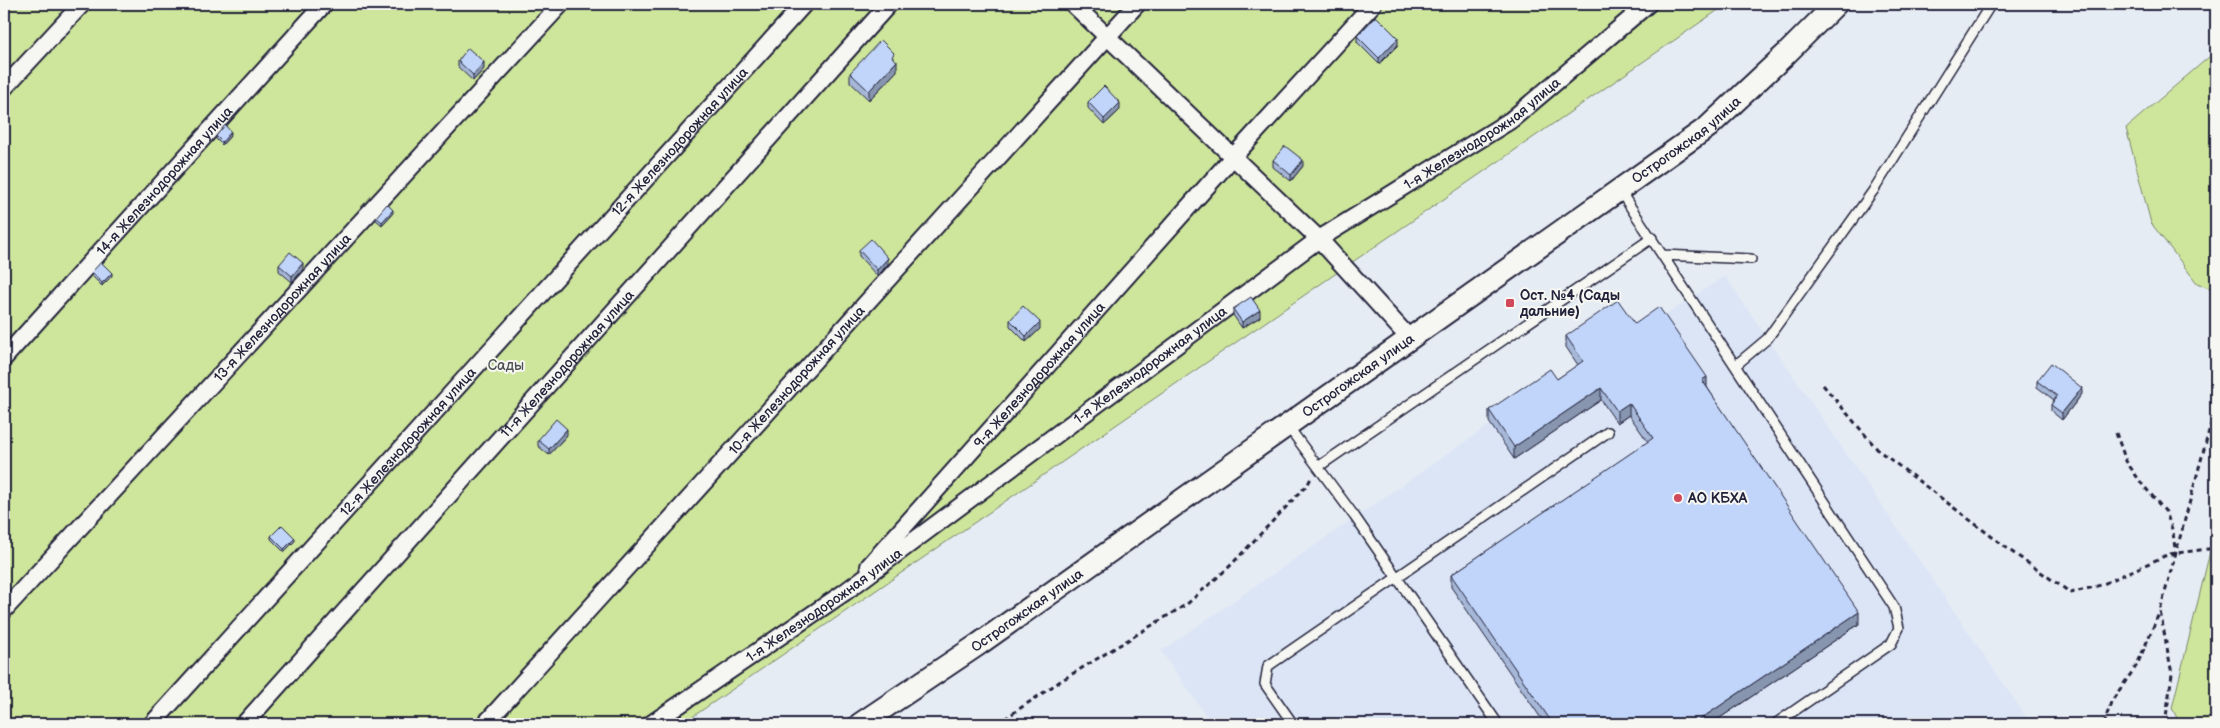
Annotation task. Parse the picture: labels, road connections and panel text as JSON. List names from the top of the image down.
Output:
{
  "streets": {
    "street": [
      "1-я Железнодорожная улица",
      "Острогожская улица",
      "12-я Железнодорожная улица",
      "14-я Железнодорожная улица",
      "13-я Железнодорожная улица",
      "11-я Железнодорожная улица",
      "9-я Железнодорожная улица",
      "10-я Железнодорожная улица"
    ]
  },
  "crossings": [
    ["1-я Железнодорожная улица", "9-я Железнодорожная улица"]
  ],
  "parks": ["Сады"],
  "places": {
    "transit": ["Ост. №4 (Сады дальние)"],
    "other": ["АО КБХА"]
  }
}
